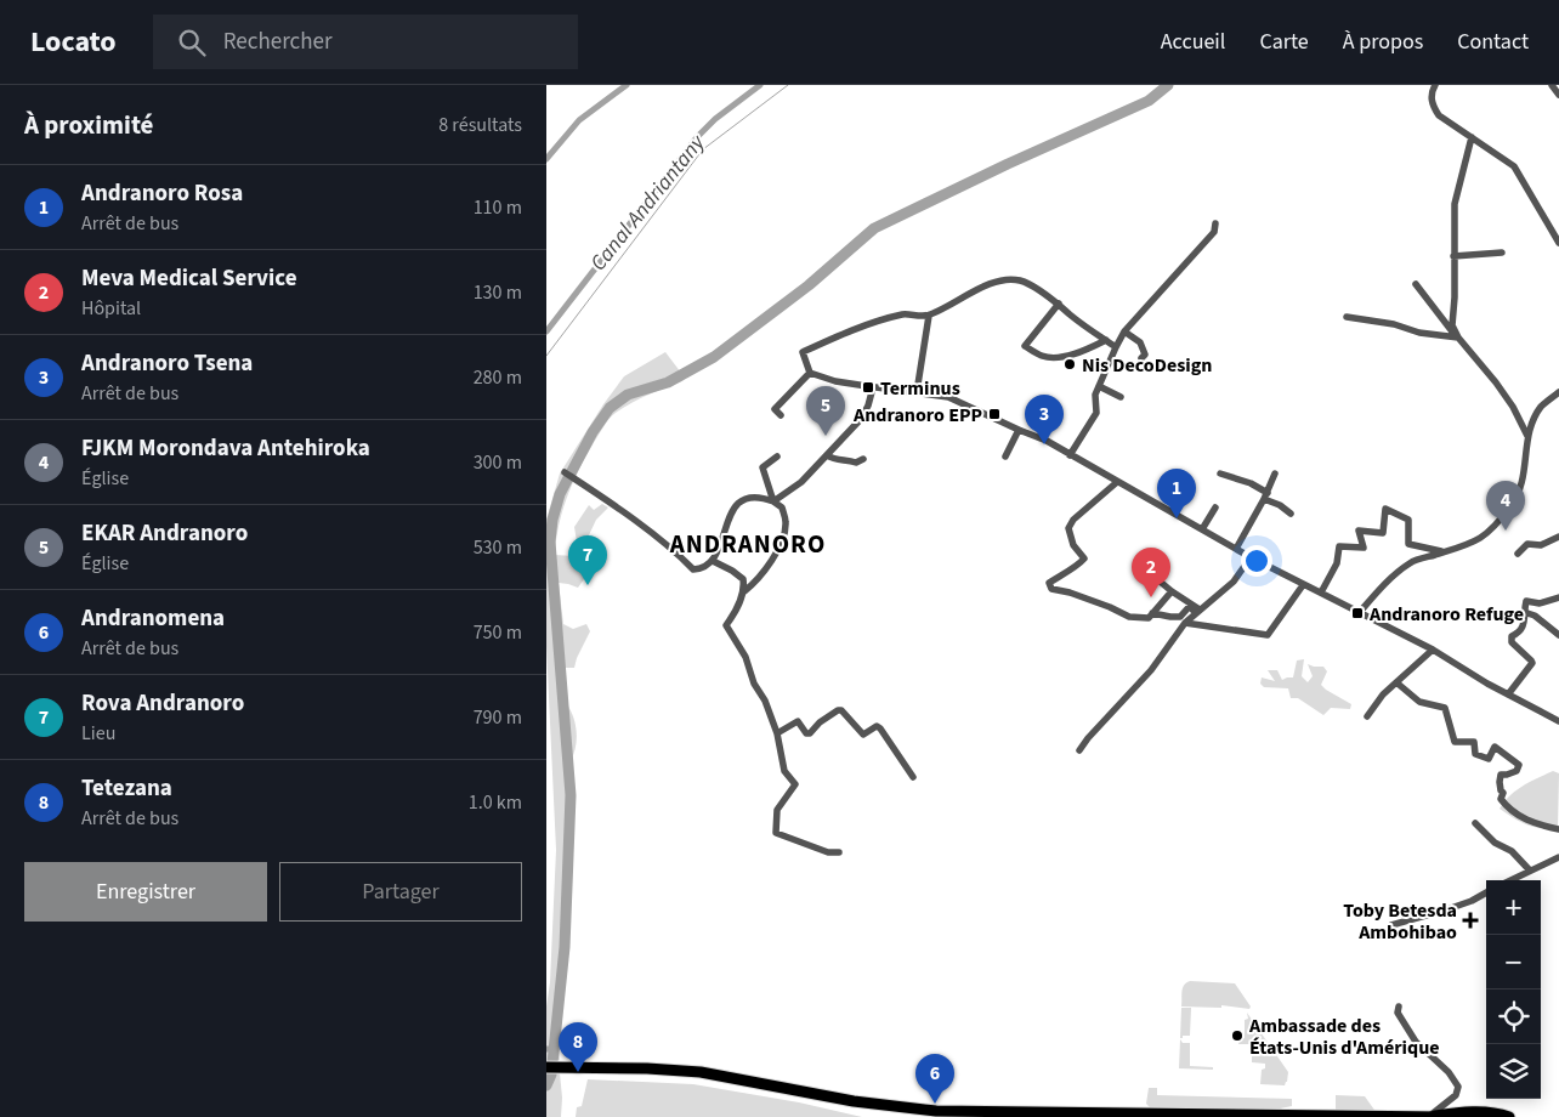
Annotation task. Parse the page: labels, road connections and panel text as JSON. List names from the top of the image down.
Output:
{
  "districts": ["ANDRANORO"],
  "water": ["Canal Andriantany"],
  "places": {
    "other": ["Nis DecoDesign", "Ambassade des États-Unis d'Amérique"],
    "transit": ["Terminus", "Andranoro EPP", "Andranoro Refuge"],
    "health": ["Toby Betesda Ambohibao"]
  },
  "page": {
    "header": "Locato",
    "search": "Rechercher",
    "nav": [
      "Accueil",
      "Carte",
      "À propos",
      "Contact"
    ],
    "heading": ["À proximité", "8 résultats"],
    "list": [
      {
        "mark": "1",
        "name": "Andranoro Rosa",
        "note": "Arrêt de bus",
        "value": "110 m"
      },
      {
        "mark": "2",
        "name": "Meva Medical Service",
        "note": "Hôpital",
        "value": "130 m"
      },
      {
        "mark": "3",
        "name": "Andranoro Tsena",
        "note": "Arrêt de bus",
        "value": "280 m"
      },
      {
        "mark": "4",
        "name": "FJKM Morondava Antehiroka",
        "note": "Église",
        "value": "300 m"
      },
      {
        "mark": "5",
        "name": "EKAR Andranoro",
        "note": "Église",
        "value": "530 m"
      },
      {
        "mark": "6",
        "name": "Andranomena",
        "note": "Arrêt de bus",
        "value": "750 m"
      },
      {
        "mark": "7",
        "name": "Rova Andranoro",
        "note": "Lieu",
        "value": "790 m"
      },
      {
        "mark": "8",
        "name": "Tetezana",
        "note": "Arrêt de bus",
        "value": "1.0 km"
      }
    ],
    "pins": [
      "5",
      "3",
      "1",
      "4",
      "7",
      "2",
      "8",
      "6"
    ],
    "buttons": ["Enregistrer", "Partager"],
    "map_buttons": ["+", "−"]
  }
}
